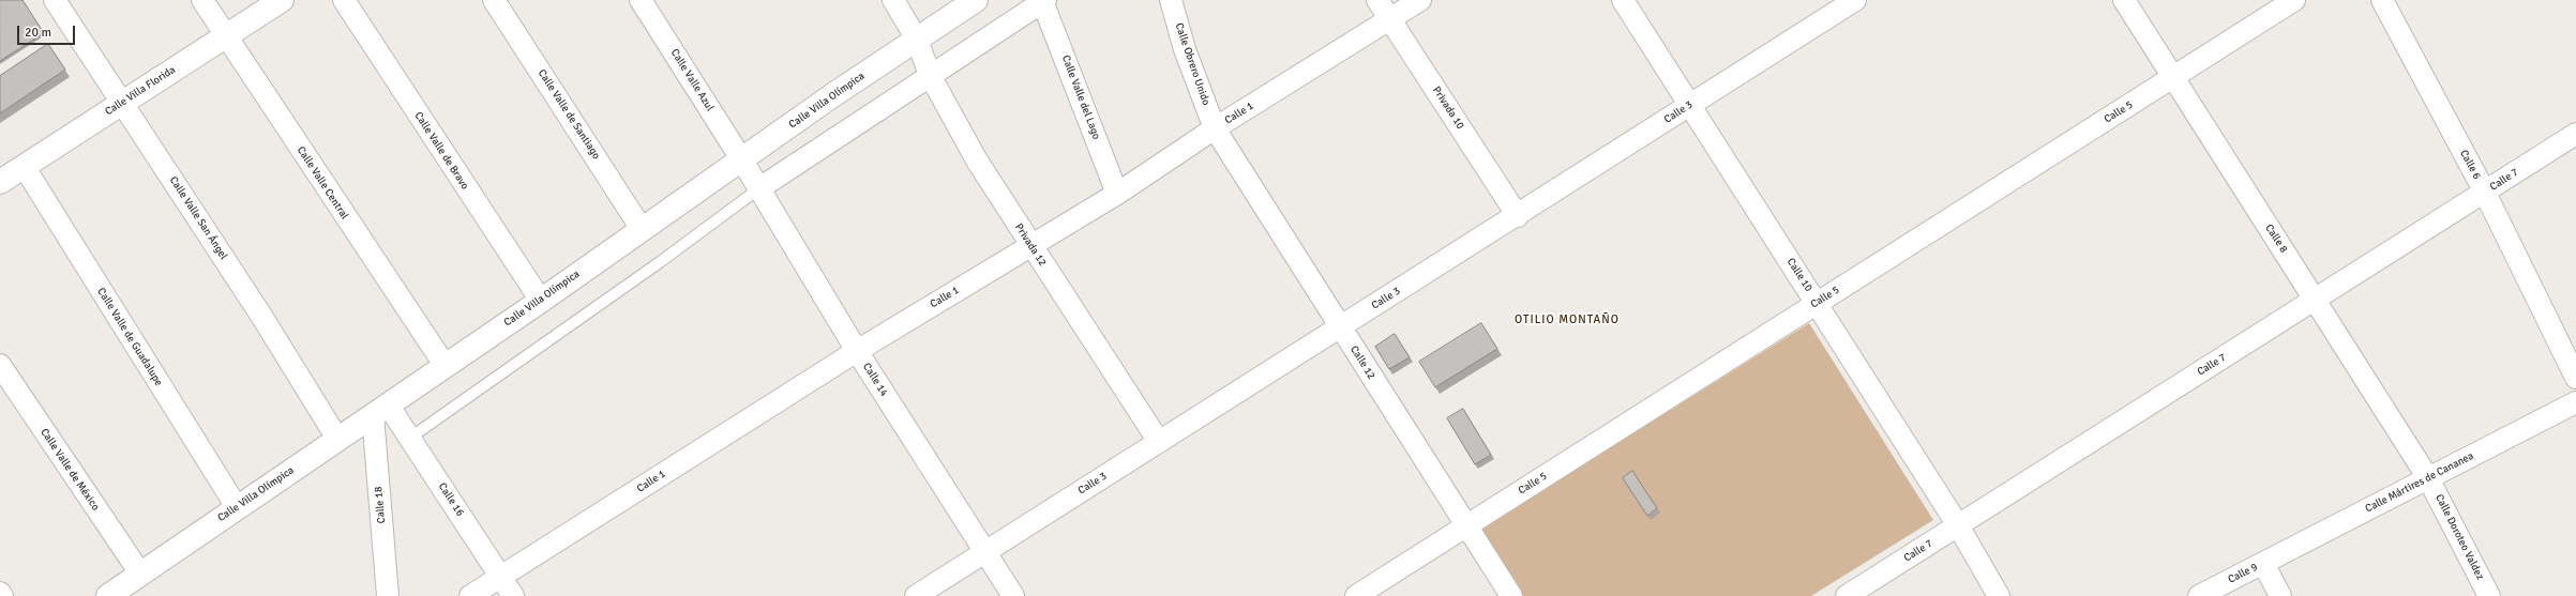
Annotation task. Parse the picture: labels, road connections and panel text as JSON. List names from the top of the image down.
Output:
{
  "streets": {
    "street": [
      "Calle Obrero Unido",
      "Calle Valle Azul",
      "Calle Villa Florida",
      "Calle Valle del Lago",
      "Calle Villa Olímpica",
      "Privada 10",
      "Calle 3",
      "Calle 5",
      "Calle 1",
      "Calle Valle de Santiago",
      "Calle Valle de Bravo",
      "Calle 6",
      "Calle 7",
      "Calle Valle Central",
      "Calle Valle San Ángel",
      "Calle 8",
      "Privada 12",
      "Calle 10",
      "Calle Valle de Guadalupe",
      "Calle 12",
      "Calle 14",
      "Calle Valle de México",
      "Calle Mártires de Cananea",
      "Calle 16",
      "Calle 18",
      "Calle Doroteo Valdez",
      "Calle 9"
    ]
  },
  "crossings": [
    ["Calle Obrero Unido", "Calle 1"],
    ["Calle Obrero Unido", "Calle 12"],
    ["Calle Valle Azul", "Calle Villa Olímpica"],
    ["Calle Valle Azul", "Calle 14"],
    ["Calle Villa Florida", "Calle Valle Central"],
    ["Calle Villa Florida", "Calle Valle San Ángel"],
    ["Calle Villa Florida", "Calle Valle de Guadalupe"],
    ["Calle Valle del Lago", "Calle 1"],
    ["Calle Villa Olímpica", "Calle Valle de Santiago"],
    ["Calle Villa Olímpica", "Calle Valle de Bravo"],
    ["Calle Villa Olímpica", "Calle Valle Central"],
    ["Calle Villa Olímpica", "Calle Valle San Ángel"],
    ["Calle Villa Olímpica", "Privada 12"],
    ["Calle Villa Olímpica", "Calle Valle de Guadalupe"],
    ["Calle Villa Olímpica", "Calle 14"],
    ["Calle Villa Olímpica", "Calle Valle de México"],
    ["Calle Villa Olímpica", "Calle 16"],
    ["Calle Villa Olímpica", "Calle 18"],
    ["Privada 10", "Calle 3"],
    ["Privada 10", "Calle 1"],
    ["Calle 3", "Privada 12"],
    ["Calle 3", "Calle 10"],
    ["Calle 3", "Calle 12"],
    ["Calle 3", "Calle 14"],
    ["Calle 5", "Calle 8"],
    ["Calle 5", "Calle 10"],
    ["Calle 5", "Calle 12"],
    ["Calle 1", "Privada 12"],
    ["Calle 1", "Calle 12"],
    ["Calle 1", "Calle 14"],
    ["Calle 1", "Calle 16"],
    ["Calle 6", "Calle 7"],
    ["Calle 7", "Calle 8"],
    ["Calle 7", "Calle 10"],
    ["Calle 8", "Calle Mártires de Cananea"],
    ["Calle 8", "Calle Doroteo Valdez"],
    ["Calle Mártires de Cananea", "Calle Doroteo Valdez"],
    ["Calle Mártires de Cananea", "Calle 9"],
    ["Calle 16", "Calle 18"]
  ],
  "districts": ["OTILIO MONTAÑO"],
  "scale_bar": "20 m"
}
